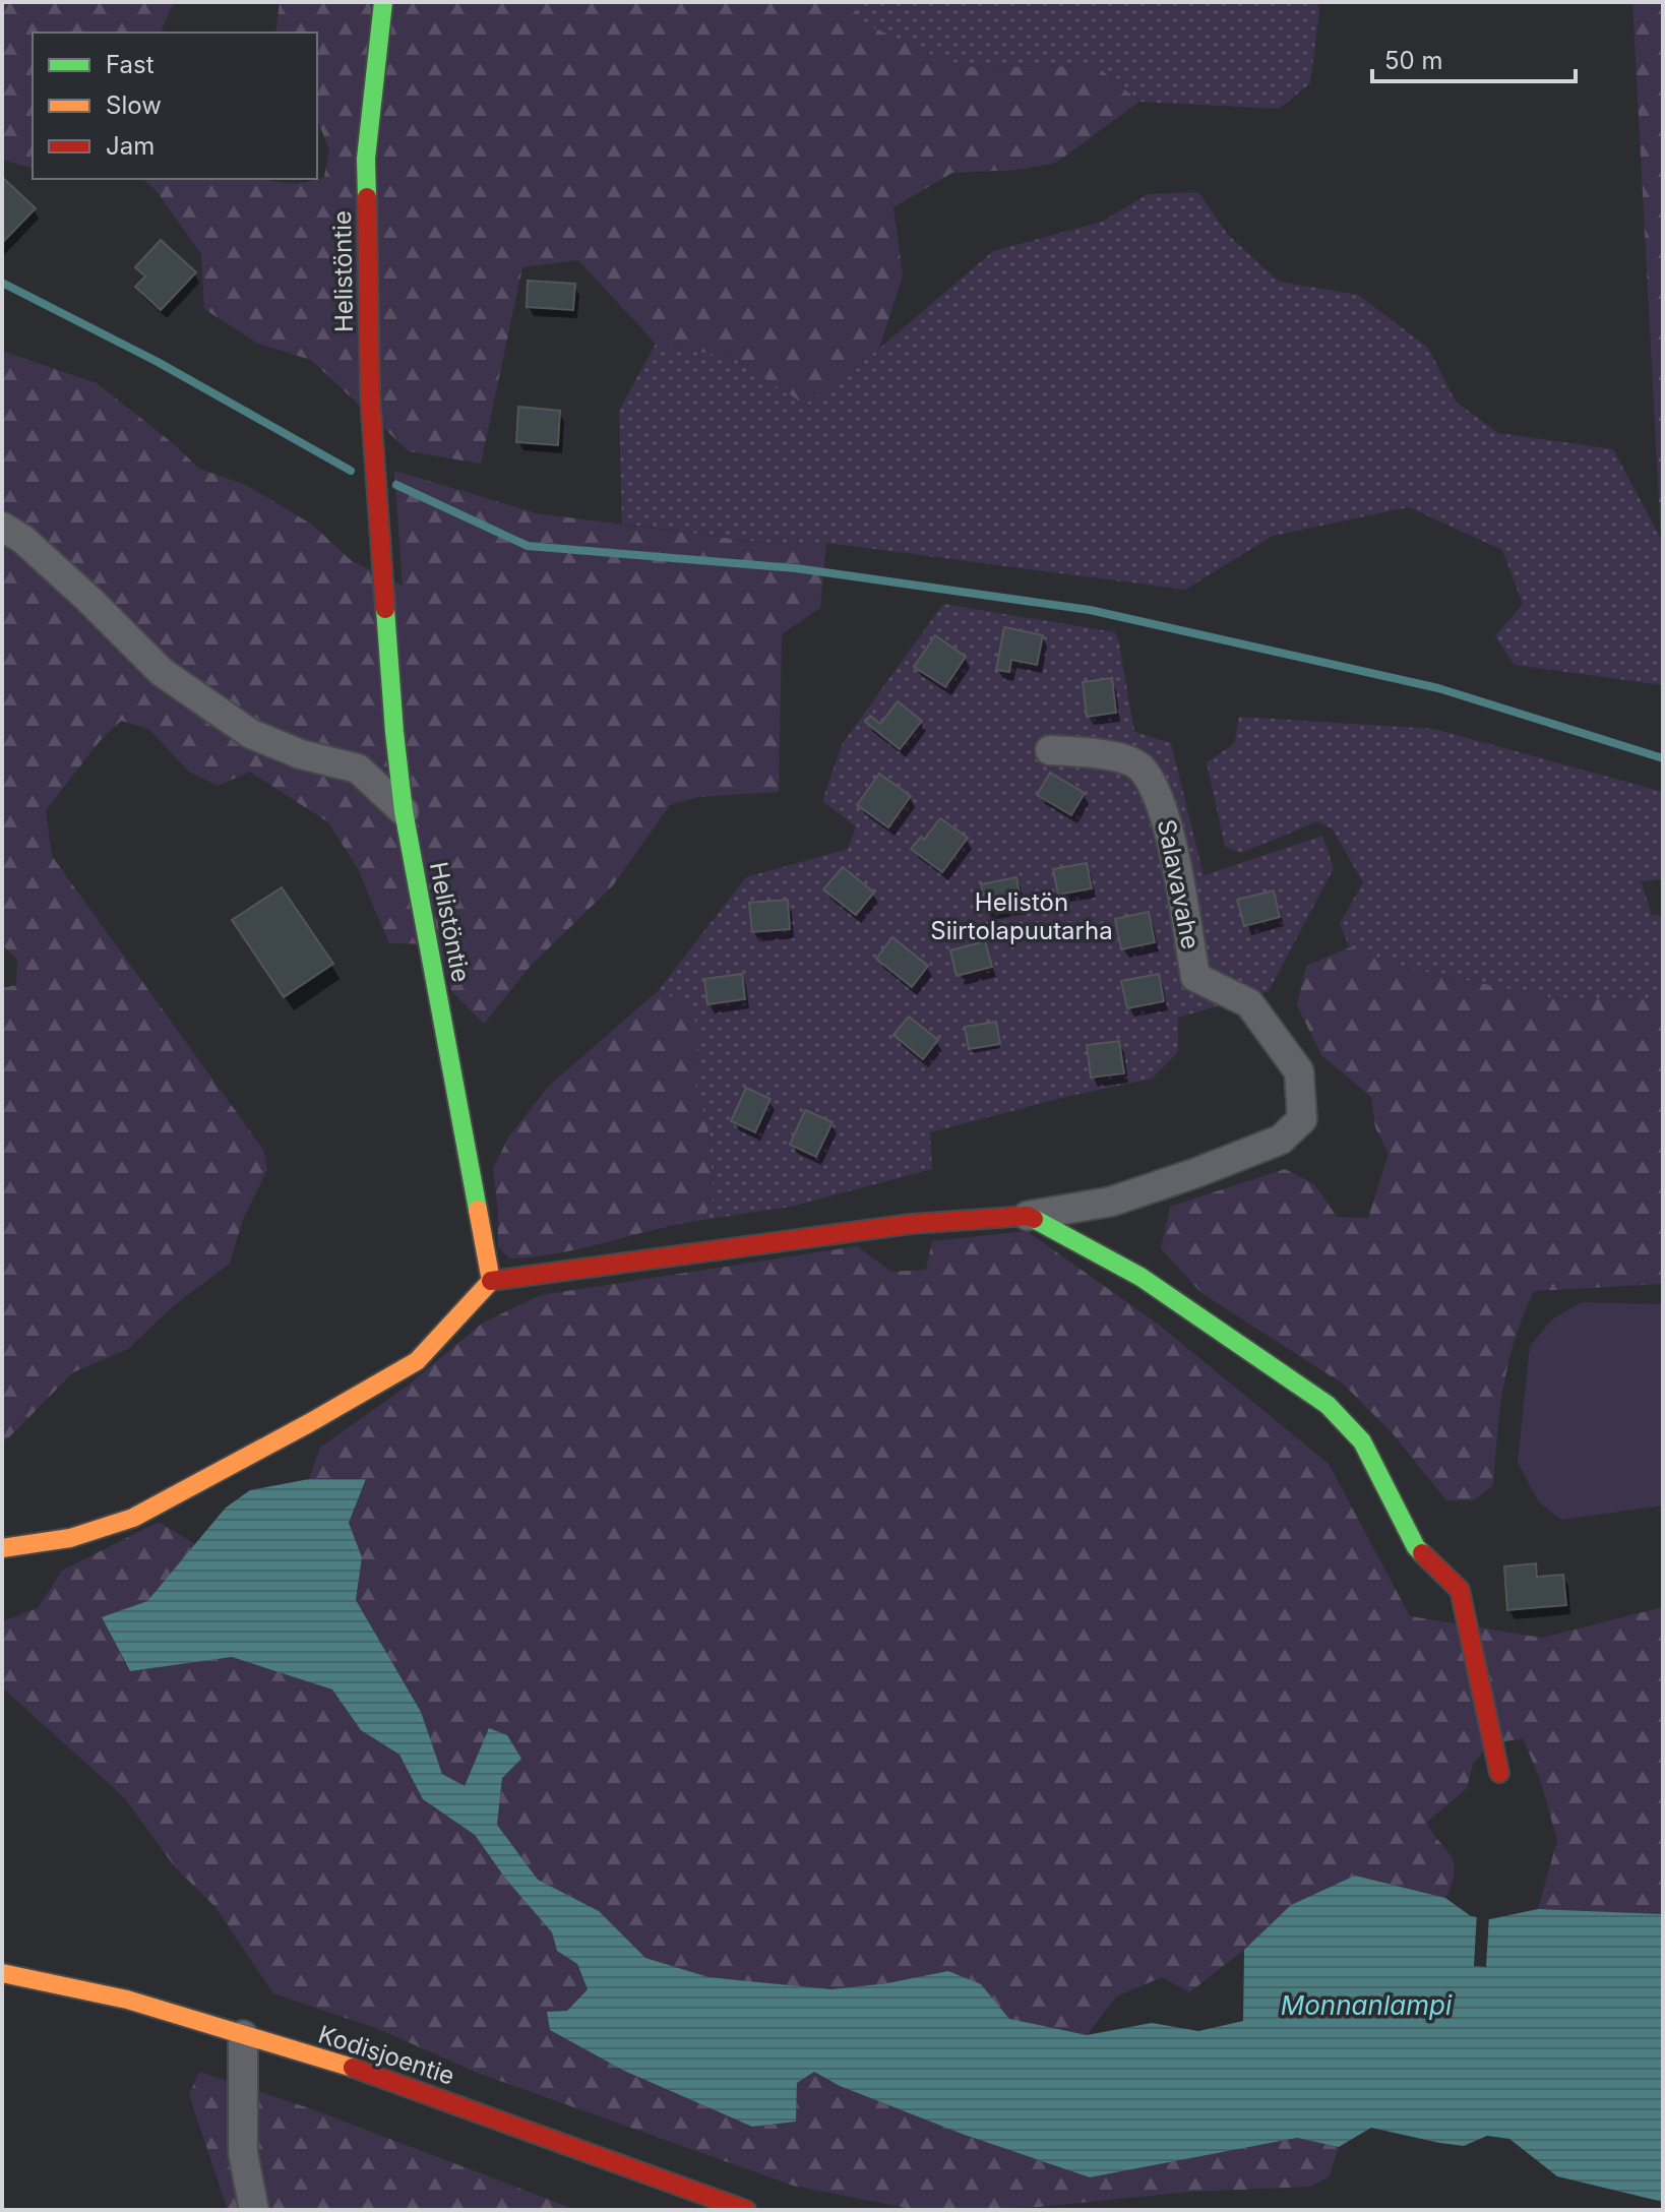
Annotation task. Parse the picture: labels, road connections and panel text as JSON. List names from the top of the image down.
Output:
{
  "streets": {
    "street": ["Helistöntie", "Salavavahe", "Kodisjoentie"]
  },
  "water": ["Monnanlampi"],
  "parks": ["Helistön Siirtolapuutarha"],
  "legend": ["Fast", "Slow", "Jam"],
  "scale_bar": "50 m"
}
